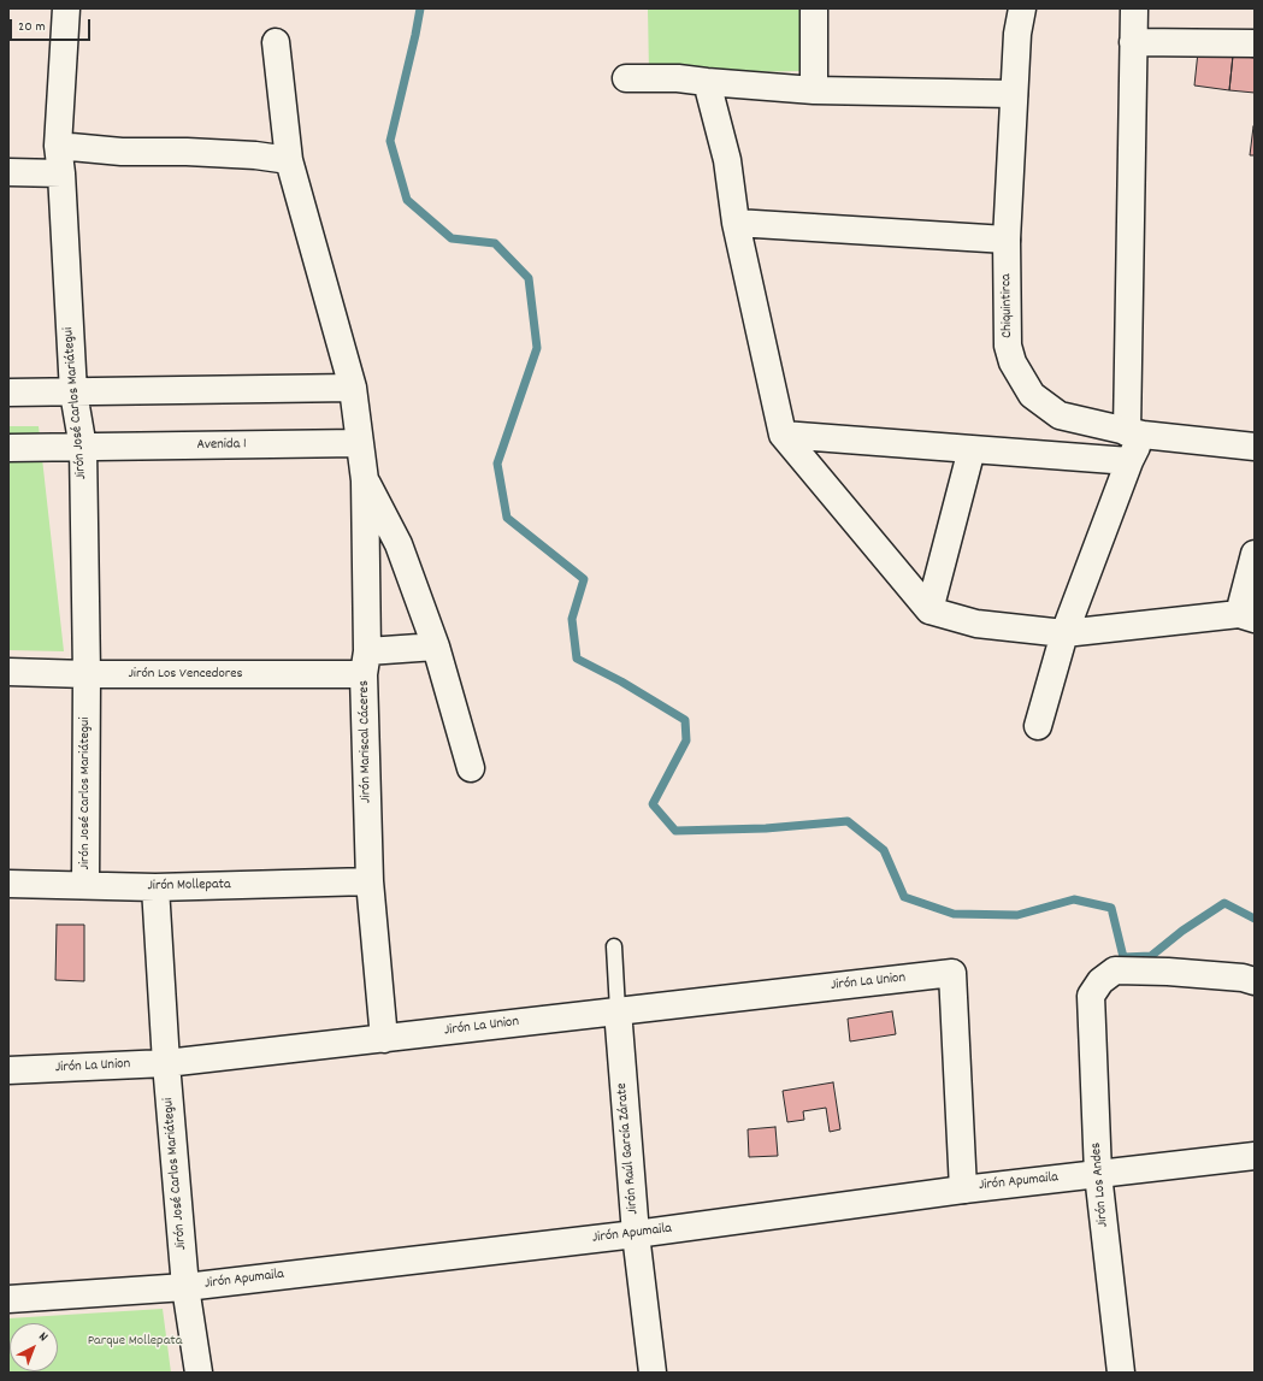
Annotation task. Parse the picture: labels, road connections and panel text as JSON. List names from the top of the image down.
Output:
{
  "streets": {
    "street": [
      "Chiquintirca",
      "Jirón José Carlos Mariátegui",
      "Avenida 1",
      "Jirón Los Vencedores",
      "Jirón Mariscal Cáceres",
      "Jirón Mollepata",
      "Jirón La Union",
      "Jirón Raúl García Zárate",
      "Jirón Apumaila",
      "Jirón Los Andes"
    ]
  },
  "crossings": [
    ["Jirón José Carlos Mariátegui", "Avenida 1"],
    ["Jirón José Carlos Mariátegui", "Jirón Los Vencedores"],
    ["Jirón José Carlos Mariátegui", "Jirón Mollepata"],
    ["Jirón José Carlos Mariátegui", "Jirón La Union"],
    ["Jirón José Carlos Mariátegui", "Jirón Apumaila"],
    ["Avenida 1", "Jirón Mariscal Cáceres"],
    ["Jirón Los Vencedores", "Jirón Mariscal Cáceres"],
    ["Jirón Mariscal Cáceres", "Jirón Mollepata"],
    ["Jirón Mariscal Cáceres", "Jirón La Union"],
    ["Jirón La Union", "Jirón Raúl García Zárate"],
    ["Jirón La Union", "Jirón Apumaila"],
    ["Jirón Raúl García Zárate", "Jirón Apumaila"],
    ["Jirón Apumaila", "Jirón Los Andes"]
  ],
  "parks": ["Parque Mollepata"],
  "scale_bar": "20 m",
  "north": "top right"
}
